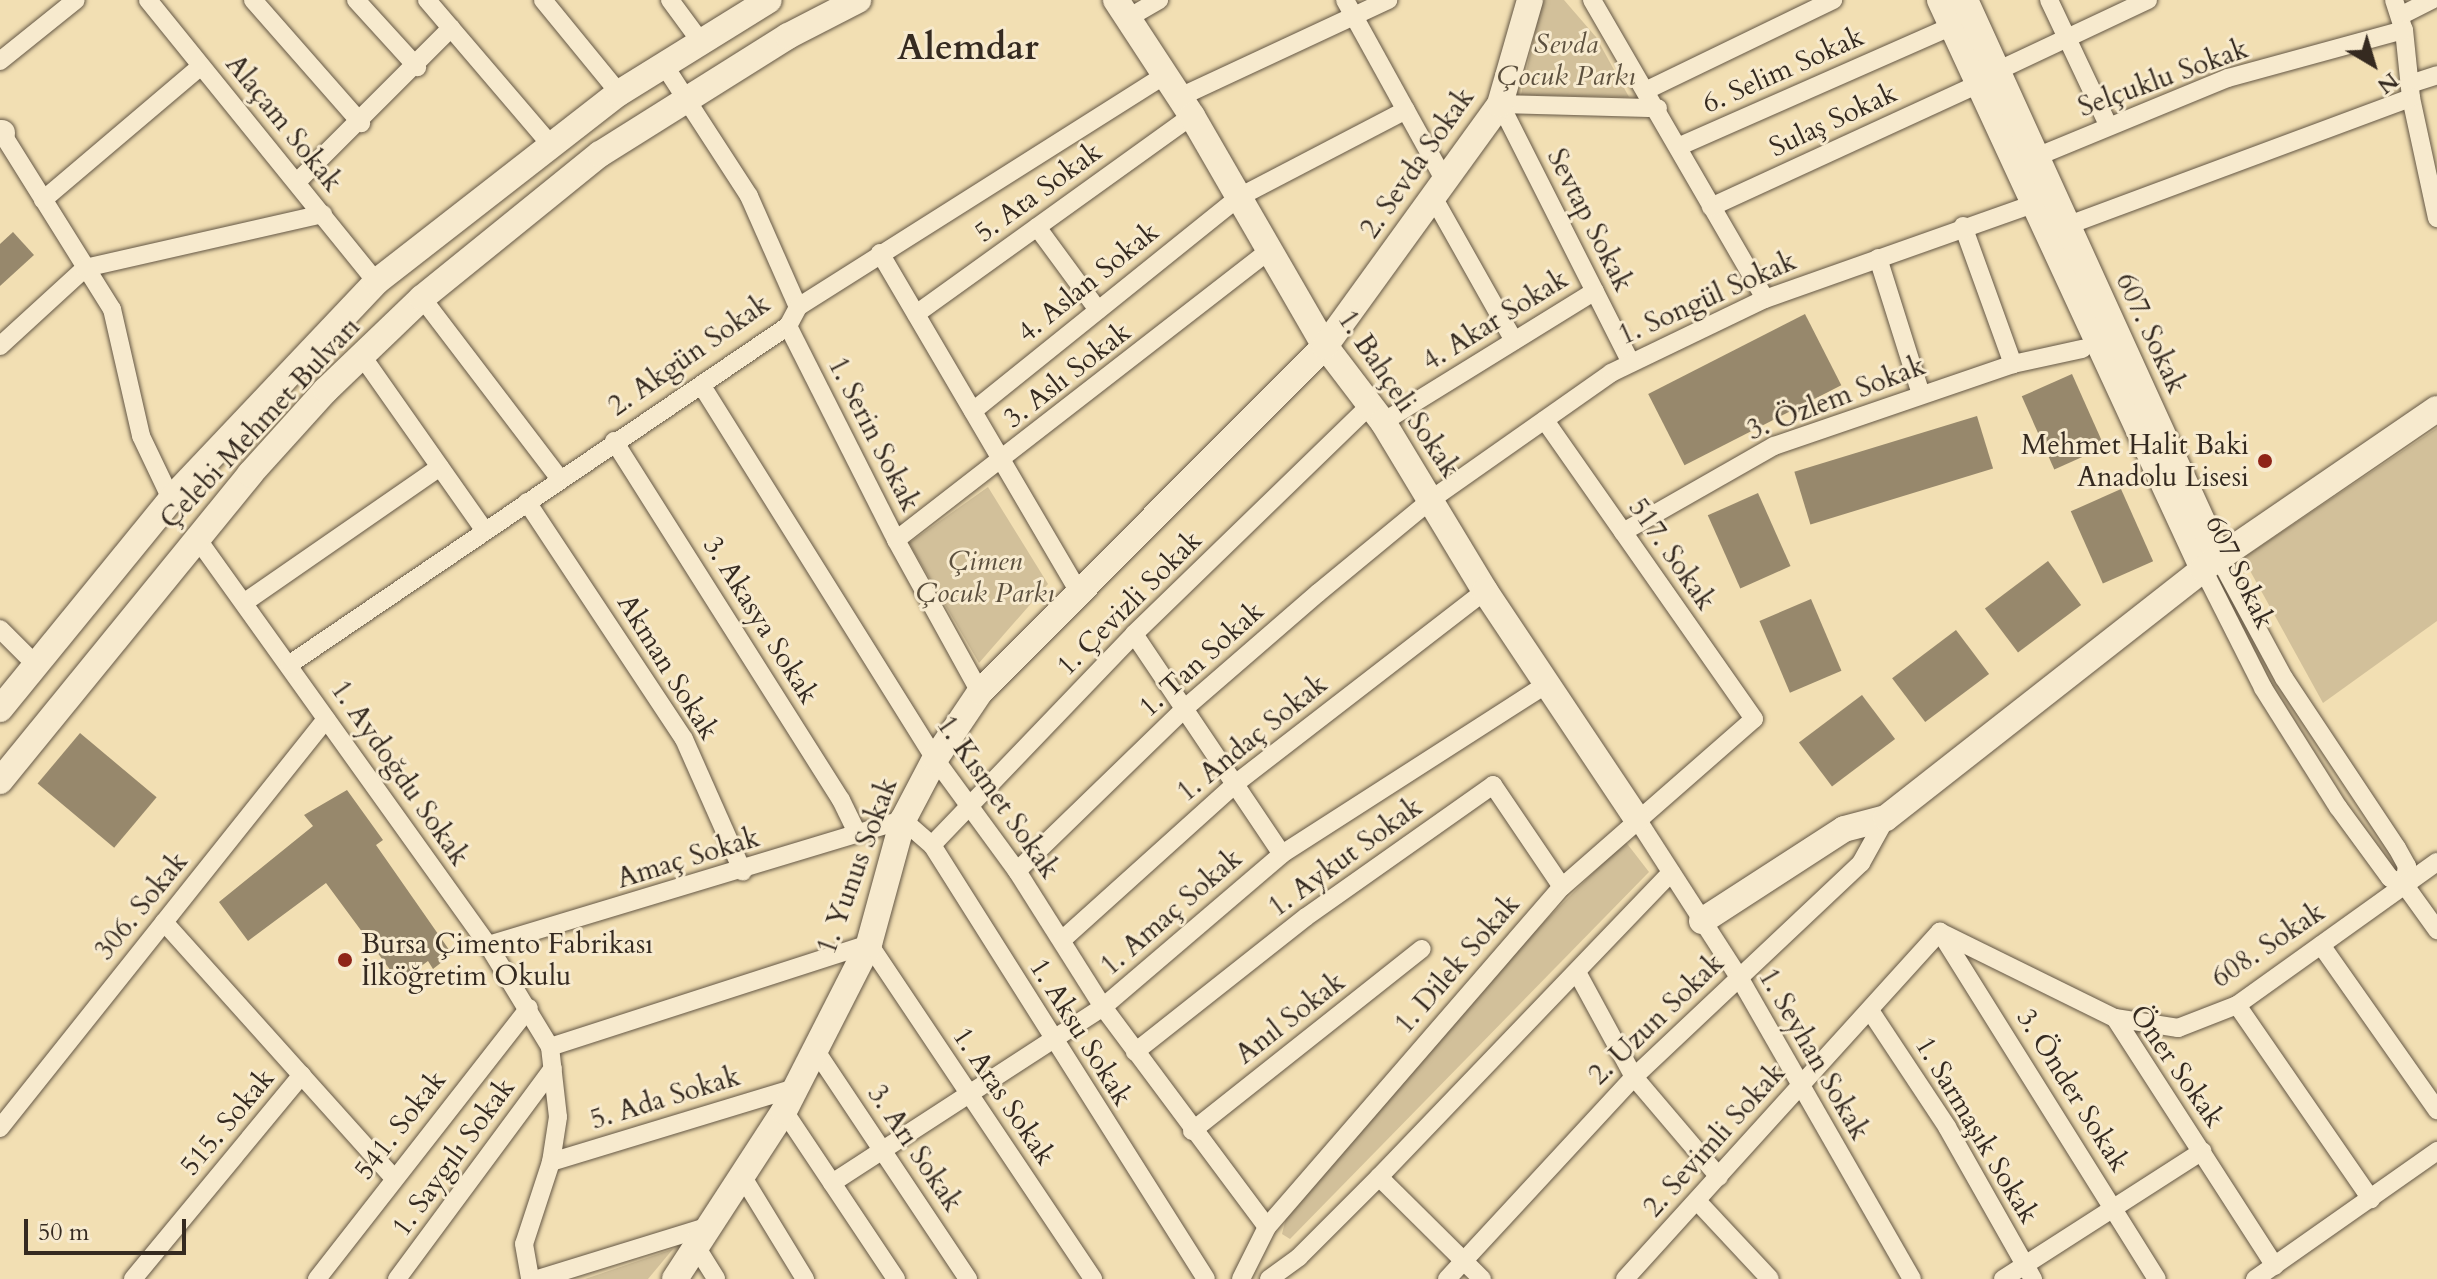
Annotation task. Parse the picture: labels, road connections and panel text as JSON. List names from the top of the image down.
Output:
{
  "streets": {
    "street": [
      "6. Selim Sokak",
      "Selçuklu Sokak",
      "Sulaş Sokak",
      "Alaçam Sokak",
      "2. Sevda Sokak",
      "5. Ata Sokak",
      "Sevtap Sokak",
      "4. Aslan Sokak",
      "1. Songül Sokak",
      "4. Akar Sokak",
      "607. Sokak",
      "2. Akgün Sokak",
      "3. Aslı Sokak",
      "1. Bahçeli Sokak",
      "3. Özlem Sokak",
      "Çelebi Mehmet Bulvarı",
      "1. Serin Sokak",
      "517. Sokak",
      "607 Sokak",
      "1. Çevizli Sokak",
      "3. Akasya Sokak",
      "1. Tan Sokak",
      "Akman Sokak",
      "1. Andaç Sokak",
      "1. Aydoğdu Sokak",
      "1. Kısmet Sokak",
      "1. Aykut Sokak",
      "Amaç Sokak",
      "1. Yunus Sokak",
      "306. Sokak",
      "1. Amaç Sokak",
      "608. Sokak",
      "1. Dilek Sokak",
      "Anıl Sokak",
      "2. Uzun Sokak",
      "1. Aksu Sokak",
      "1. Seyhan Sokak",
      "Öner Sokak",
      "3. Önder Sokak",
      "1. Aras Sokak",
      "5. Ada Sokak",
      "515. Sokak",
      "541. Sokak",
      "1. Sarmaşık Sokak",
      "2. Sevimli Sokak",
      "3. Arı Sokak",
      "1. Saygılı Sokak"
    ]
  },
  "crossings": [
    ["6. Selim Sokak", "607 Sokak"],
    ["Selçuklu Sokak", "607. Sokak"],
    ["Sulaş Sokak", "607. Sokak"],
    ["Sulaş Sokak", "607 Sokak"],
    ["Alaçam Sokak", "Çelebi Mehmet Bulvarı"],
    ["2. Sevda Sokak", "Sevtap Sokak"],
    ["2. Sevda Sokak", "1. Bahçeli Sokak"],
    ["2. Sevda Sokak", "1. Yunus Sokak"],
    ["5. Ata Sokak", "1. Bahçeli Sokak"],
    ["Sevtap Sokak", "1. Songül Sokak"],
    ["Sevtap Sokak", "4. Akar Sokak"],
    ["4. Aslan Sokak", "1. Bahçeli Sokak"],
    ["1. Songül Sokak", "1. Bahçeli Sokak"],
    ["1. Songül Sokak", "517. Sokak"],
    ["1. Songül Sokak", "607 Sokak"],
    ["1. Songül Sokak", "1. Tan Sokak"],
    ["4. Akar Sokak", "1. Bahçeli Sokak"],
    ["4. Akar Sokak", "1. Çevizli Sokak"],
    ["607. Sokak", "607 Sokak"],
    ["607. Sokak", "608. Sokak"],
    ["2. Akgün Sokak", "1. Bahçeli Sokak"],
    ["2. Akgün Sokak", "1. Serin Sokak"],
    ["2. Akgün Sokak", "3. Akasya Sokak"],
    ["2. Akgün Sokak", "Akman Sokak"],
    ["2. Akgün Sokak", "1. Aydoğdu Sokak"],
    ["2. Akgün Sokak", "1. Kısmet Sokak"],
    ["3. Aslı Sokak", "1. Bahçeli Sokak"],
    ["3. Aslı Sokak", "1. Serin Sokak"],
    ["1. Bahçeli Sokak", "1. Çevizli Sokak"],
    ["1. Bahçeli Sokak", "1. Tan Sokak"],
    ["1. Bahçeli Sokak", "1. Andaç Sokak"],
    ["1. Bahçeli Sokak", "1. Yunus Sokak"],
    ["1. Bahçeli Sokak", "1. Amaç Sokak"],
    ["1. Bahçeli Sokak", "1. Dilek Sokak"],
    ["1. Bahçeli Sokak", "1. Seyhan Sokak"],
    ["3. Özlem Sokak", "517. Sokak"],
    ["Çelebi Mehmet Bulvarı", "1. Aydoğdu Sokak"],
    ["1. Serin Sokak", "1. Yunus Sokak"],
    ["517. Sokak", "1. Dilek Sokak"],
    ["607 Sokak", "608. Sokak"],
    ["1. Çevizli Sokak", "1. Kısmet Sokak"],
    ["1. Çevizli Sokak", "1. Aksu Sokak"],
    ["3. Akasya Sokak", "Amaç Sokak"],
    ["1. Tan Sokak", "1. Kısmet Sokak"],
    ["Akman Sokak", "Amaç Sokak"],
    ["1. Andaç Sokak", "1. Kısmet Sokak"],
    ["1. Aydoğdu Sokak", "Amaç Sokak"],
    ["1. Aydoğdu Sokak", "306. Sokak"],
    ["1. Aydoğdu Sokak", "541. Sokak"],
    ["1. Kısmet Sokak", "1. Aykut Sokak"],
    ["1. Kısmet Sokak", "1. Yunus Sokak"],
    ["1. Kısmet Sokak", "1. Amaç Sokak"],
    ["1. Kısmet Sokak", "1. Dilek Sokak"],
    ["1. Kısmet Sokak", "Anıl Sokak"],
    ["1. Aykut Sokak", "1. Dilek Sokak"],
    ["Amaç Sokak", "1. Yunus Sokak"],
    ["Amaç Sokak", "1. Aksu Sokak"],
    ["1. Yunus Sokak", "1. Aksu Sokak"],
    ["1. Yunus Sokak", "1. Aras Sokak"],
    ["1. Yunus Sokak", "5. Ada Sokak"],
    ["1. Yunus Sokak", "3. Arı Sokak"],
    ["1. Amaç Sokak", "1. Aksu Sokak"],
    ["1. Amaç Sokak", "1. Aras Sokak"],
    ["1. Amaç Sokak", "3. Arı Sokak"],
    ["608. Sokak", "Öner Sokak"],
    ["1. Dilek Sokak", "1. Seyhan Sokak"],
    ["2. Uzun Sokak", "1. Seyhan Sokak"],
    ["1. Seyhan Sokak", "2. Sevimli Sokak"],
    ["Öner Sokak", "3. Önder Sokak"],
    ["Öner Sokak", "2. Sevimli Sokak"],
    ["3. Önder Sokak", "2. Sevimli Sokak"],
    ["1. Sarmaşık Sokak", "2. Sevimli Sokak"]
  ],
  "districts": ["Alemdar"],
  "parks": ["Sevda Çocuk Parkı", "Çimen Çocuk Parkı"],
  "places": ["Mehmet Halit Baki Anadolu Lisesi", "Bursa Çimento Fabrikası İlköğretim Okulu"],
  "scale_bar": "50 m",
  "north": "bottom right"
}
